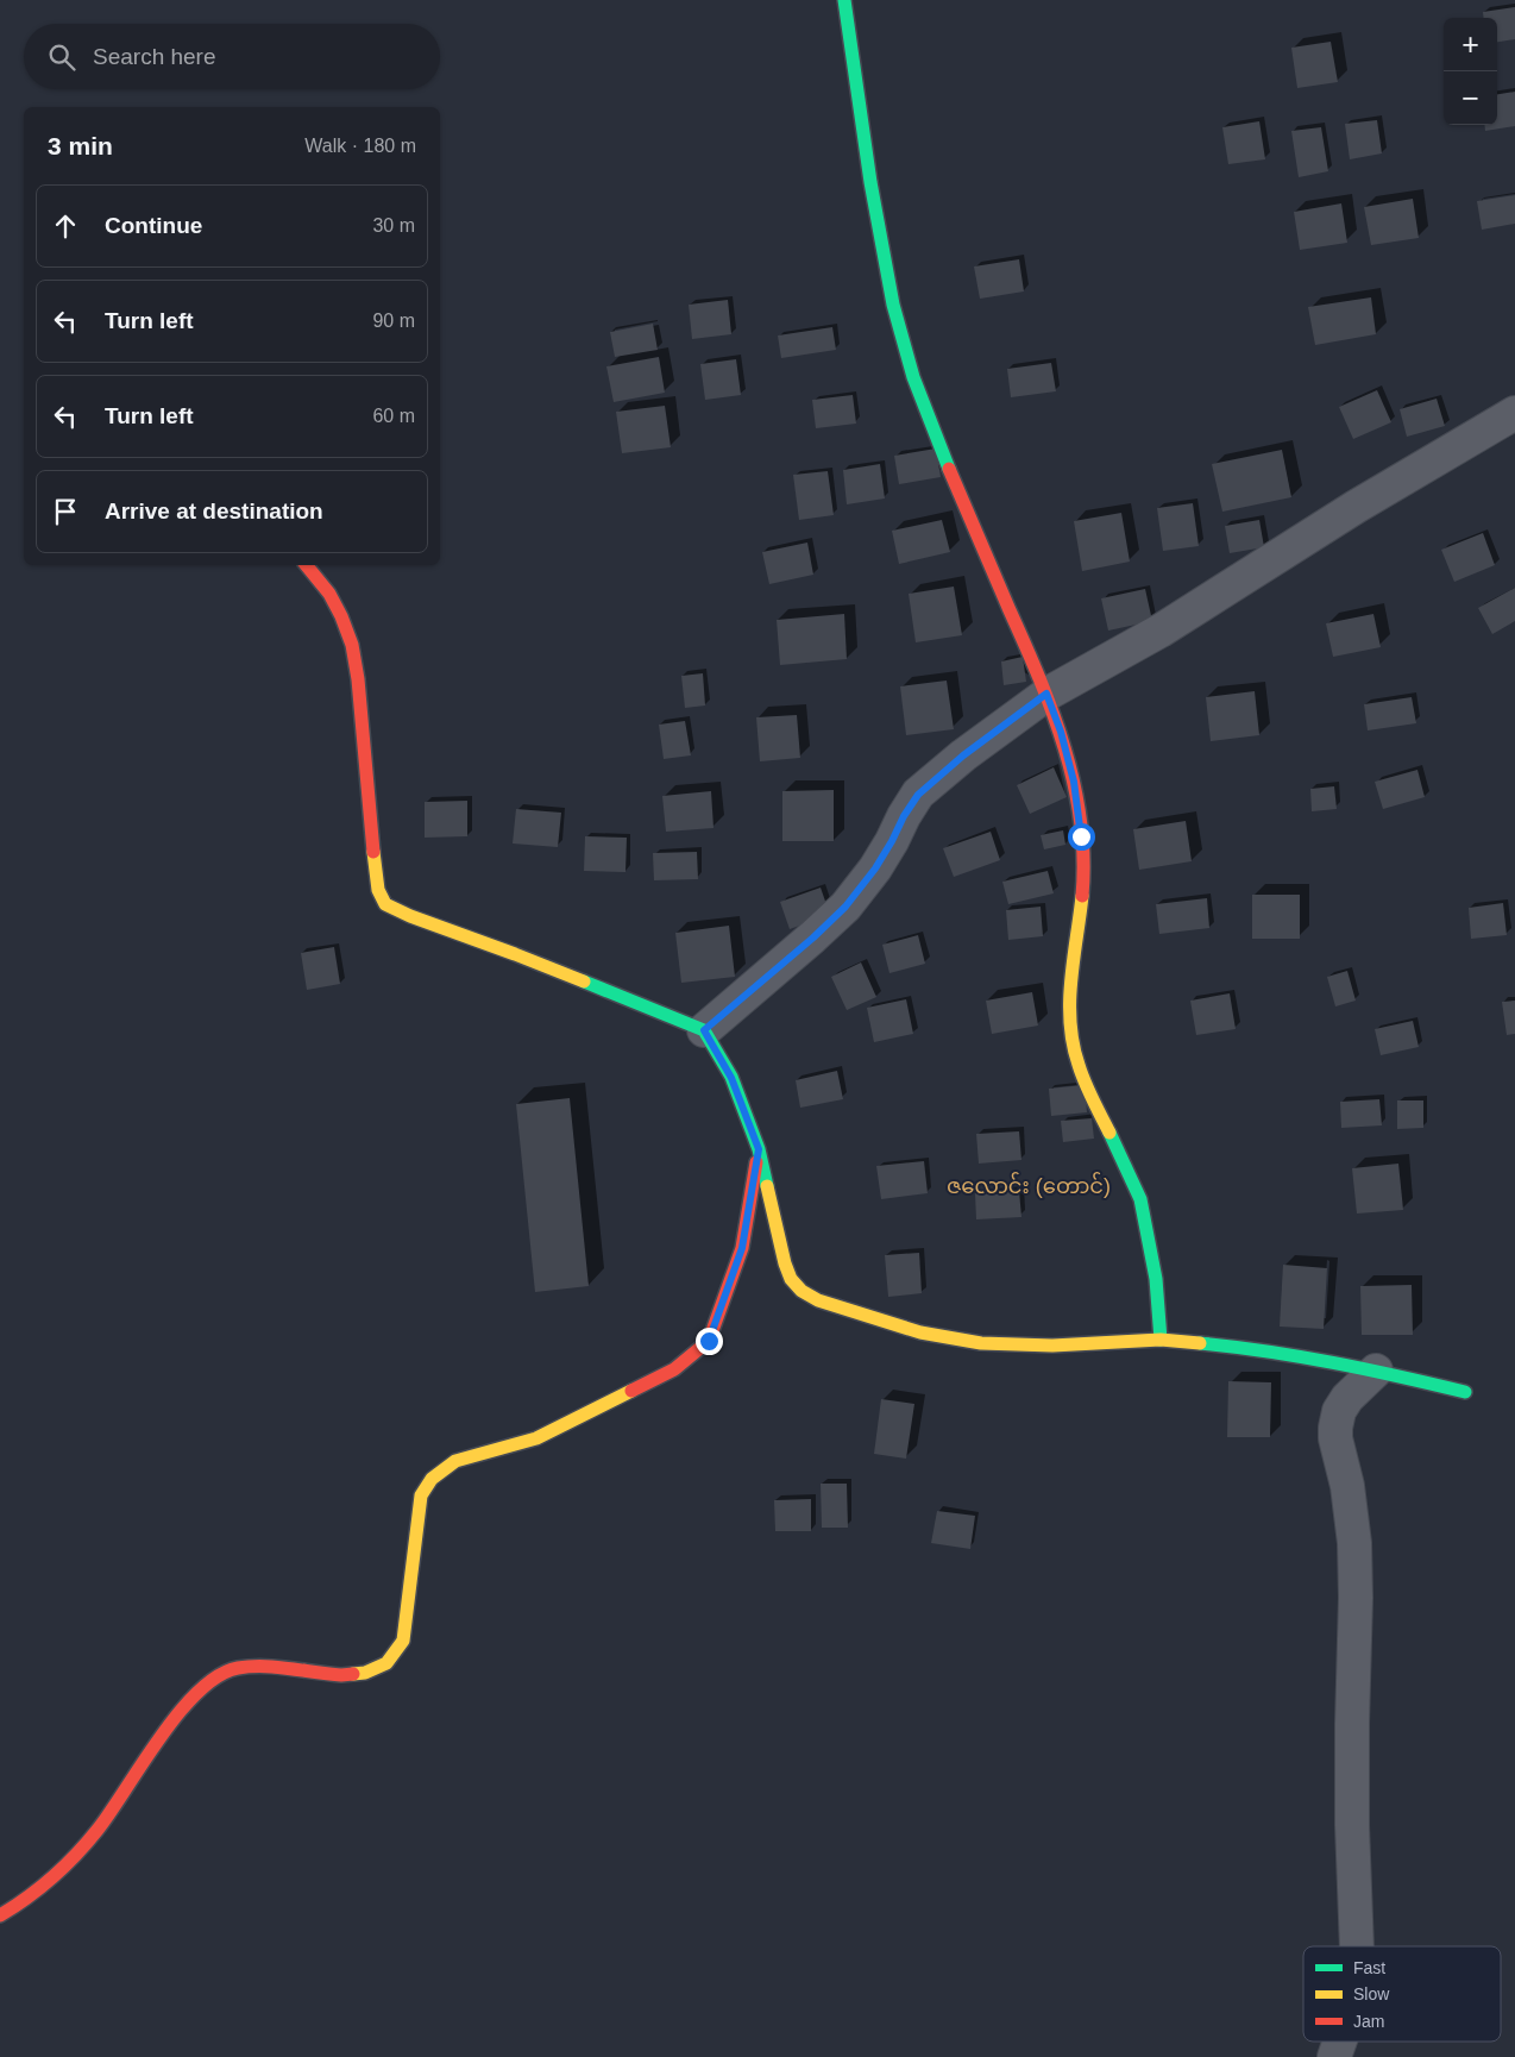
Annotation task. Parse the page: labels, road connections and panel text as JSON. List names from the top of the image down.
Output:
{
  "districts": ["ဇလောင်း (တောင်)"],
  "legend": ["Fast", "Slow", "Jam"],
  "page": {
    "map_buttons": ["+", "−"],
    "search": "Search here",
    "heading": ["3 min", "Walk · 180 m"],
    "list": [
      ["Continue", "30 m"],
      ["Turn left", "90 m"],
      ["Turn left", "60 m"],
      "Arrive at destination"
    ]
  }
}
